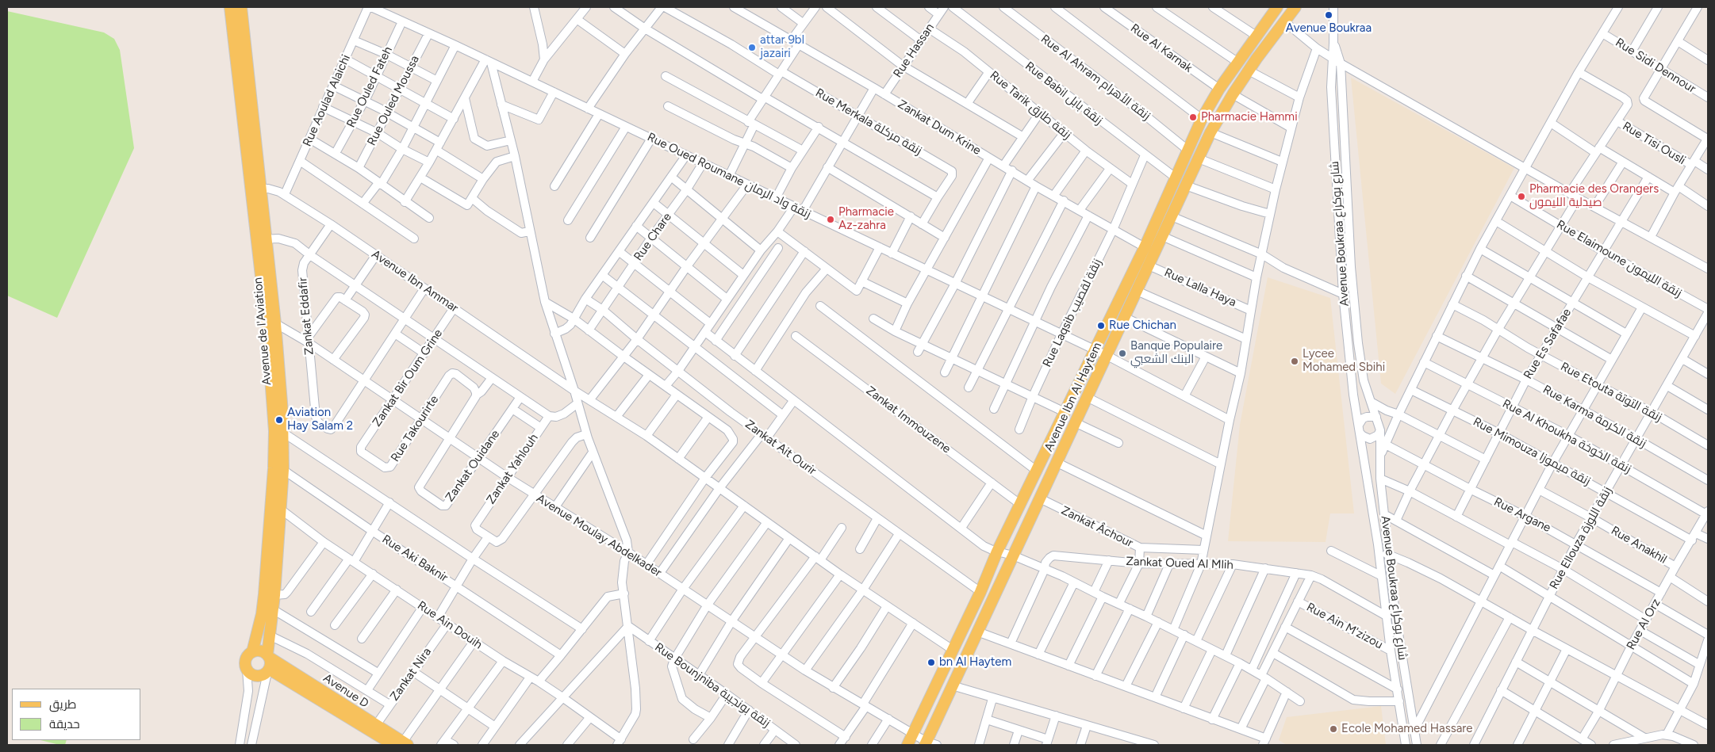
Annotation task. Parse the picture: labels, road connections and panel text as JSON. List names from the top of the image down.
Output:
{
  "streets": {
    "main road": ["Avenue de l'Aviation", "Avenue Ibn Al Haytem", "Avenue D"],
    "street": [
      "Rue Al Karnak",
      "Rue Hassan",
      "Rue Sidi Dennour",
      "Rue Al Ahram زنقة الأهرام",
      "Rue Ouled Fateh",
      "Rue Babil زنقة بابل",
      "Rue Aoulad Alaichi",
      "Rue Ouled Moussa",
      "Rue Tarik زنقة طارق",
      "Rue Merkala زنقة مركلة",
      "Zankat Dum Krine",
      "Rue Tisi Ousli",
      "Rue Oued Roumane زنقة واد الرمان",
      "Avenue Boukraa شارع بوكراع",
      "Rue Chare",
      "Rue Elaimoune زنقة الليمون",
      "Avenue Ibn Ammar",
      "Rue Lalla Haya",
      "Rue Laqsib زنقة لقصيب",
      "Zankat Eddafir",
      "Rue Es Safafae",
      "Zankat Bir Oum Grine",
      "Rue Etouta زنقة التوتة",
      "Rue Karma زنقة الكرمة",
      "Zankat Immouzene",
      "Rue Takourirte",
      "Rue Al Khoukha زنقة الخوخة",
      "Zankat Ait Ourir",
      "Rue Mimouza زنقة ميموزا",
      "Zankat Ouidane",
      "Zankat Yahlouh",
      "Rue Argane",
      "Zankat Âchour",
      "Avenue Moulay Abdelkader",
      "Rue Ellouza زنقة اللوزة",
      "Rue Anakhil",
      "Rue Aki Baknir",
      "Zankat Oued Al Mlih",
      "Rue Al Orz",
      "Rue Ain Douih",
      "Rue Ain M'zizou",
      "Zankat Nira",
      "Rue Bounjniba زنقة بونجيبة"
    ]
  },
  "crossings": [
    ["Rue Al Karnak", "Avenue Ibn Al Haytem"],
    ["Rue Hassan", "Rue Tarik زنقة طارق"],
    ["Rue Hassan", "Zankat Dum Krine"],
    ["Rue Al Ahram زنقة الأهرام", "Avenue Ibn Al Haytem"],
    ["Rue Ouled Fateh", "Rue Oued Roumane زنقة واد الرمان"],
    ["Rue Babil زنقة بابل", "Rue Laqsib زنقة لقصيب"],
    ["Rue Babil زنقة بابل", "Avenue Ibn Al Haytem"],
    ["Rue Aoulad Alaichi", "Avenue Ibn Ammar"],
    ["Rue Ouled Moussa", "Rue Oued Roumane زنقة واد الرمان"],
    ["Rue Tarik زنقة طارق", "Rue Laqsib زنقة لقصيب"],
    ["Zankat Dum Krine", "Rue Laqsib زنقة لقصيب"],
    ["Zankat Dum Krine", "Avenue Ibn Al Haytem"],
    ["Rue Oued Roumane زنقة واد الرمان", "Rue Chare"],
    ["Rue Oued Roumane زنقة واد الرمان", "Rue Laqsib زنقة لقصيب"],
    ["Rue Oued Roumane زنقة واد الرمان", "Avenue Ibn Al Haytem"],
    ["Avenue Boukraa شارع بوكراع", "Rue Argane"],
    ["Avenue Boukraa شارع بوكراع", "Zankat Oued Al Mlih"],
    ["Avenue Boukraa شارع بوكراع", "Rue Ain M'zizou"],
    ["Rue Chare", "Zankat Ait Ourir"],
    ["Rue Elaimoune زنقة الليمون", "Rue Es Safafae"],
    ["Rue Elaimoune زنقة الليمون", "Rue Ellouza زنقة اللوزة"],
    ["Avenue Ibn Ammar", "Zankat Eddafir"],
    ["Avenue Ibn Ammar", "Avenue de l'Aviation"],
    ["Avenue Ibn Ammar", "Zankat Bir Oum Grine"],
    ["Avenue Ibn Ammar", "Avenue Ibn Al Haytem"],
    ["Rue Lalla Haya", "Avenue Ibn Al Haytem"],
    ["Zankat Eddafir", "Avenue Moulay Abdelkader"],
    ["Avenue de l'Aviation", "Avenue Moulay Abdelkader"],
    ["Avenue de l'Aviation", "Rue Aki Baknir"],
    ["Avenue de l'Aviation", "Rue Ain Douih"],
    ["Avenue de l'Aviation", "Avenue D"],
    ["Rue Es Safafae", "Rue Etouta زنقة التوتة"],
    ["Rue Es Safafae", "Rue Karma زنقة الكرمة"],
    ["Rue Es Safafae", "Rue Al Khoukha زنقة الخوخة"],
    ["Rue Es Safafae", "Rue Mimouza زنقة ميموزا"],
    ["Rue Es Safafae", "Rue Argane"],
    ["Zankat Bir Oum Grine", "Rue Takourirte"],
    ["Zankat Bir Oum Grine", "Avenue Moulay Abdelkader"],
    ["Rue Etouta زنقة التوتة", "Rue Ellouza زنقة اللوزة"],
    ["Avenue Ibn Al Haytem", "Zankat Immouzene"],
    ["Avenue Ibn Al Haytem", "Zankat Ait Ourir"],
    ["Avenue Ibn Al Haytem", "Zankat Âchour"],
    ["Avenue Ibn Al Haytem", "Avenue Moulay Abdelkader"],
    ["Rue Karma زنقة الكرمة", "Rue Ellouza زنقة اللوزة"],
    ["Rue Takourirte", "Avenue Moulay Abdelkader"],
    ["Rue Al Khoukha زنقة الخوخة", "Rue Ellouza زنقة اللوزة"],
    ["Rue Al Khoukha زنقة الخوخة", "Rue Al Orz"],
    ["Rue Mimouza زنقة ميموزا", "Rue Ellouza زنقة اللوزة"],
    ["Rue Mimouza زنقة ميموزا", "Rue Al Orz"],
    ["Zankat Ouidane", "Avenue Moulay Abdelkader"],
    ["Zankat Yahlouh", "Avenue Moulay Abdelkader"],
    ["Rue Argane", "Rue Ellouza زنقة اللوزة"],
    ["Rue Argane", "Rue Al Orz"],
    ["Rue Ellouza زنقة اللوزة", "Rue Anakhil"],
    ["Rue Anakhil", "Rue Al Orz"],
    ["Rue Ain Douih", "Zankat Nira"],
    ["Zankat Nira", "Avenue D"]
  ],
  "places": [
    "Avenue Boukraa",
    "attar 9bl jazairi",
    "Pharmacie Hammi",
    "Pharmacie des Orangers صيدلية الليمون",
    "Pharmacie Az-zahra",
    "Rue Chichan",
    "Banque Populaire البنك الشعبي",
    "Lycee Mohamed Sbihi",
    "Aviation Hay Salam 2",
    "bn Al Haytem",
    "Ecole Mohamed Hassare"
  ],
  "legend": ["طريق", "حديقة"]
}
